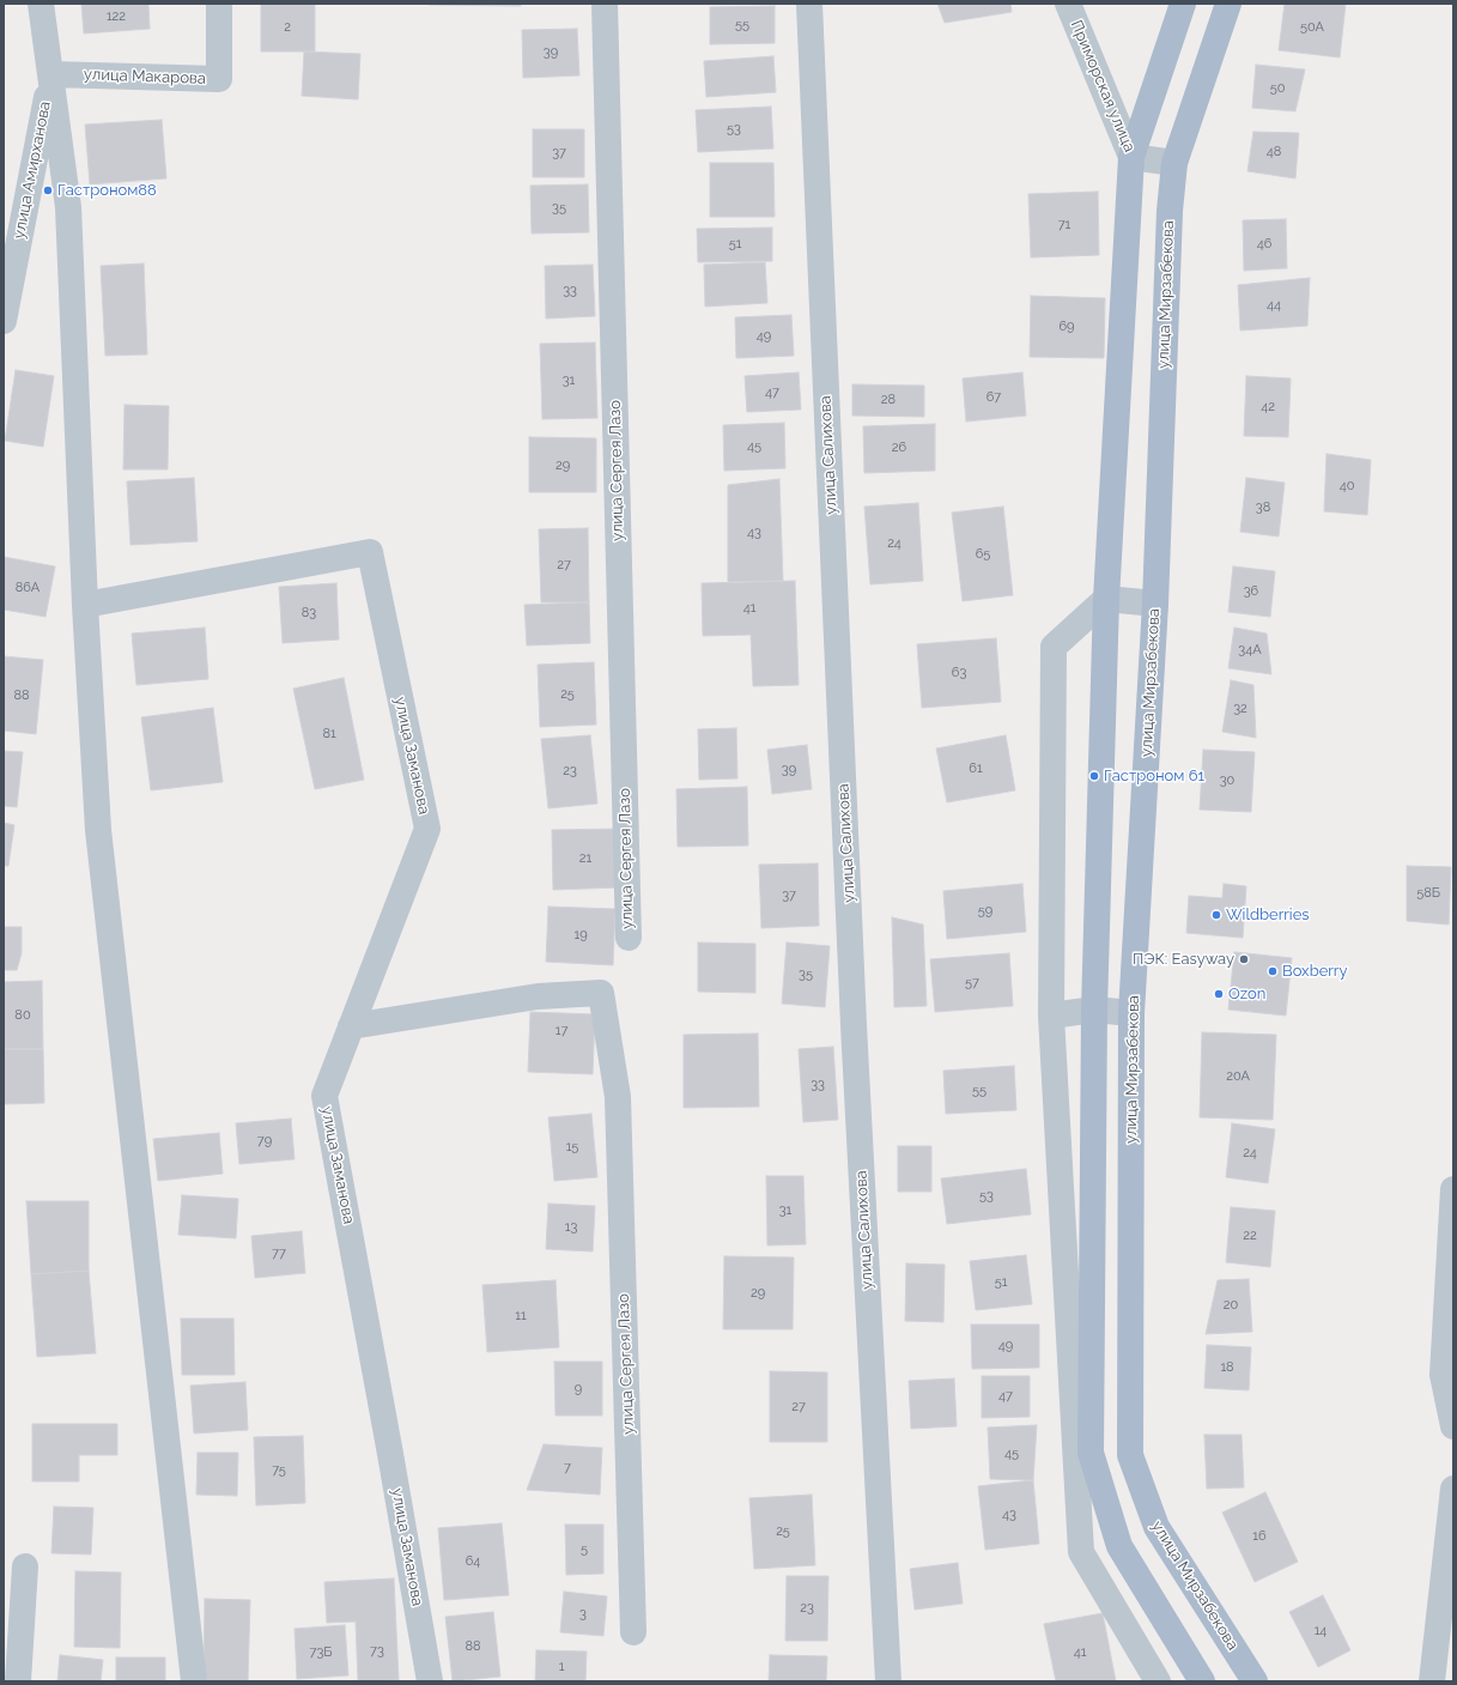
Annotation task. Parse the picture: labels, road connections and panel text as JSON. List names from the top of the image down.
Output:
{
  "streets": {
    "main road": ["улица Мирзабекова"],
    "street": [
      "улица Макарова",
      "Приморская улица",
      "улица Амирханова",
      "улица Салихова",
      "улица Сергея Лазо",
      "улица Заманова"
    ]
  },
  "crossings": [
    ["улица Макарова", "улица Амирханова"],
    ["Приморская улица", "улица Мирзабекова"],
    ["улица Сергея Лазо", "улица Заманова"]
  ],
  "places": [
    "Гастроном88",
    "Гастроном 61",
    "Wildberries",
    "ПЭК: Easyway",
    "Boxberry",
    "Ozon"
  ],
  "house_numbers": [
    "122",
    "55",
    "2",
    "50А",
    "39",
    "50",
    "53",
    "48",
    "37",
    "35",
    "71",
    "51",
    "46",
    "33",
    "44",
    "69",
    "49",
    "31",
    "47",
    "67",
    "28",
    "42",
    "45",
    "26",
    "29",
    "40",
    "38",
    "43",
    "24",
    "65",
    "27",
    "86А",
    "36",
    "41",
    "83",
    "34А",
    "63",
    "25",
    "88",
    "32",
    "81",
    "61",
    "39",
    "23",
    "30",
    "21",
    "58Б",
    "37",
    "59",
    "19",
    "35",
    "57",
    "80",
    "17",
    "20А",
    "33",
    "55",
    "79",
    "15",
    "24",
    "53",
    "31",
    "13",
    "22",
    "77",
    "51",
    "29",
    "20",
    "11",
    "49",
    "18",
    "9",
    "47",
    "27",
    "45",
    "7",
    "75",
    "43",
    "25",
    "16",
    "5",
    "64",
    "23",
    "3",
    "14",
    "88",
    "73",
    "73Б",
    "41",
    "1"
  ]
}
